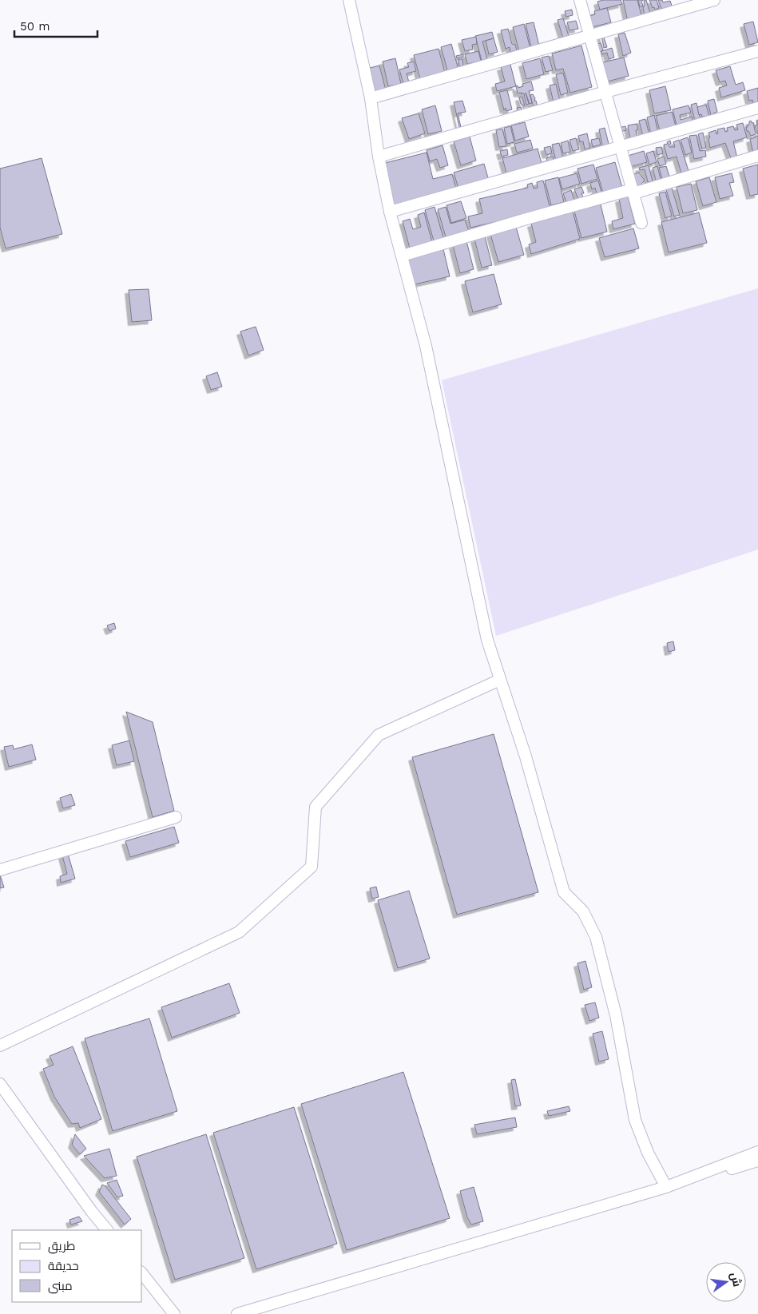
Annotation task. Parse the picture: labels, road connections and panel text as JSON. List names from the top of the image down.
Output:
{
  "legend": ["طريق", "حديقة", "مبنى"],
  "scale_bar": "50 m",
  "north": "right"
}
